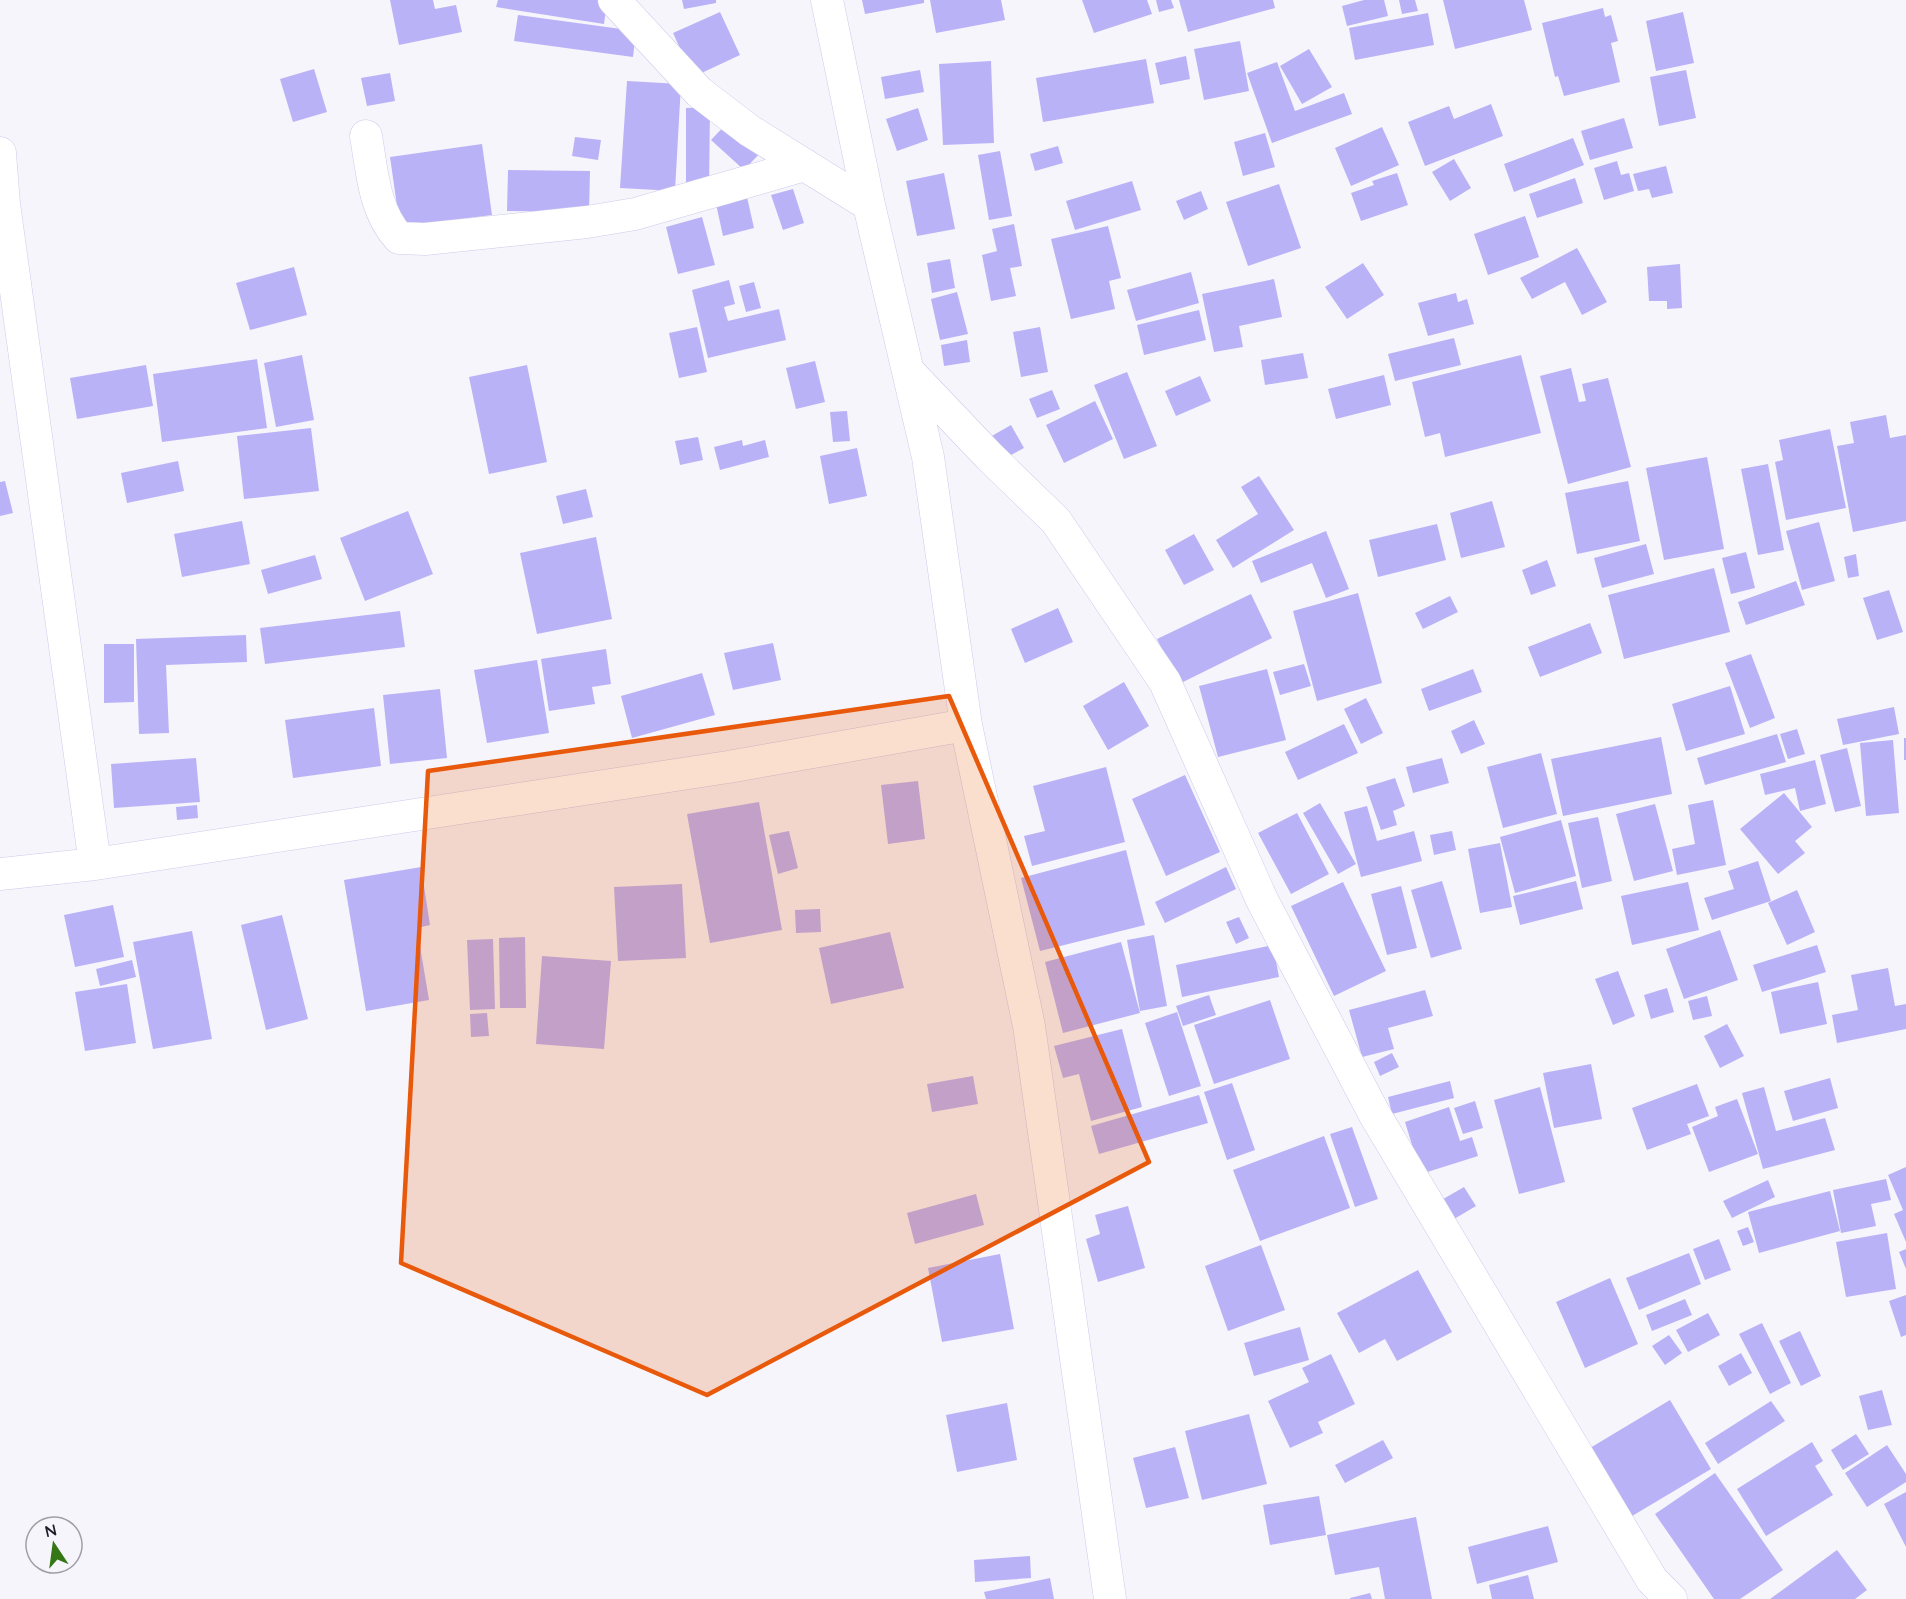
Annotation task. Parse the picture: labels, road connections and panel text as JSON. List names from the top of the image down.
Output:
{
  "north": "top"
}
